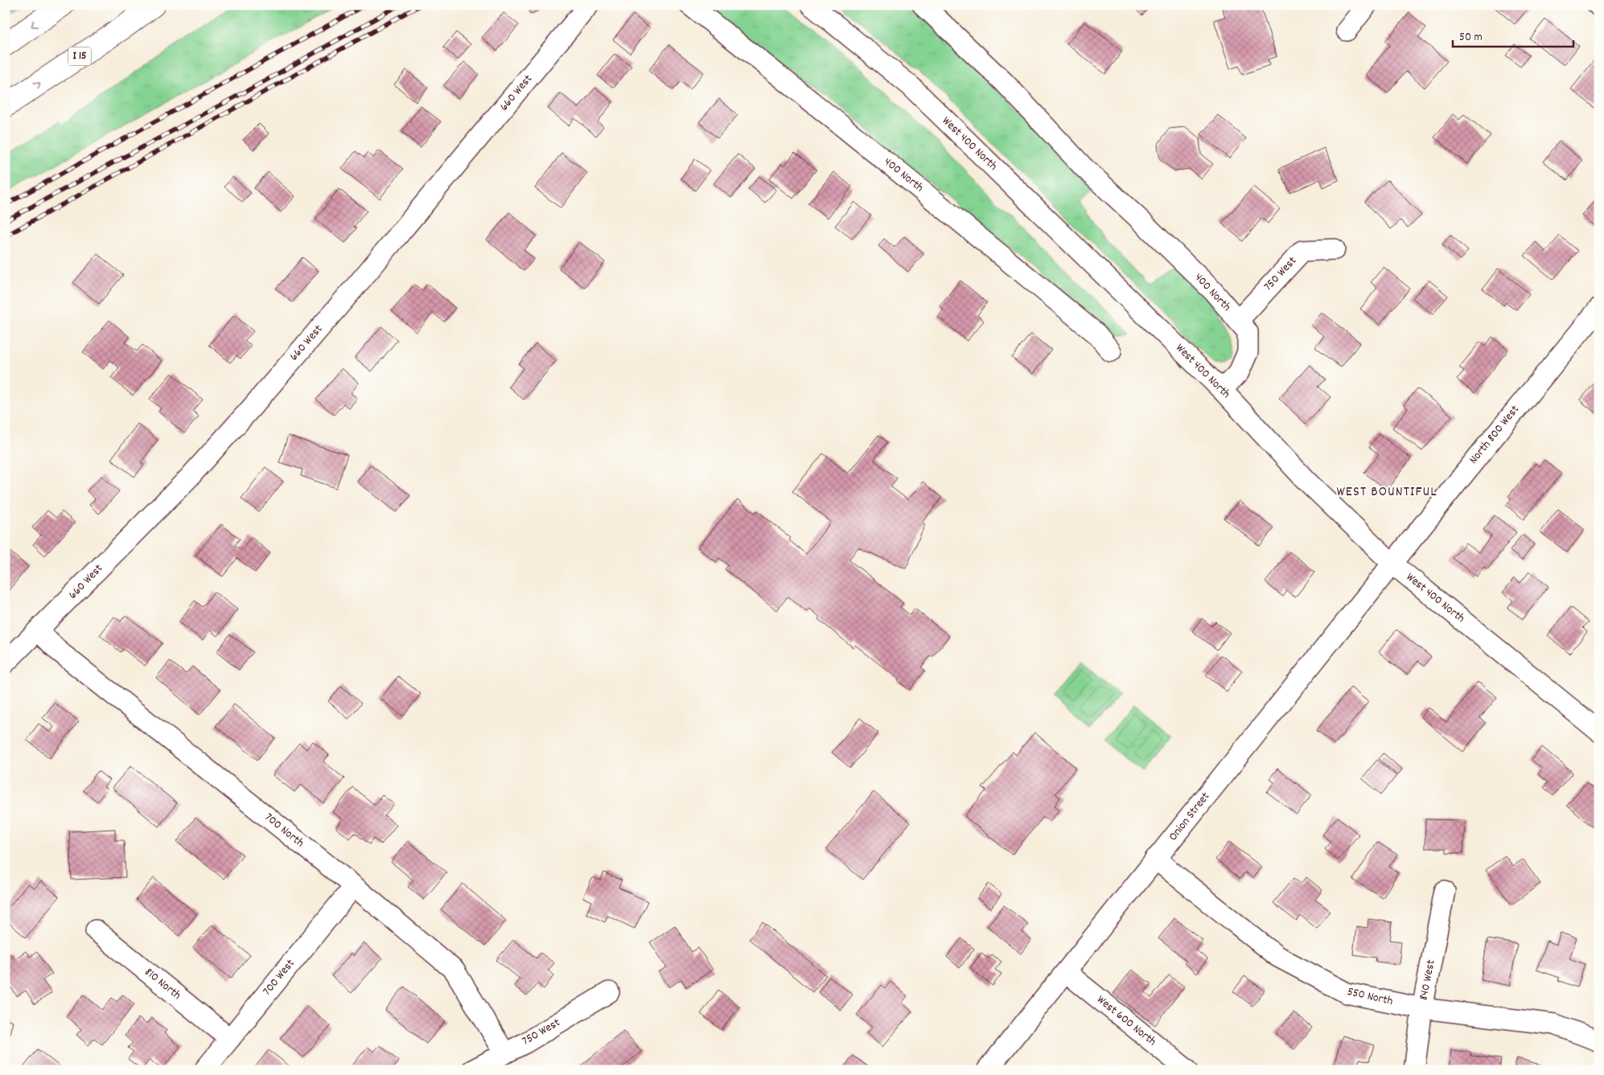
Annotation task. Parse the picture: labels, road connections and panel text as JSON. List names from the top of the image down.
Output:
{
  "streets": {
    "highway": ["I 15"],
    "street": [
      "660 West",
      "West 400 North",
      "400 North",
      "750 West",
      "North 800 West",
      "Onion Street",
      "700 North",
      "700 West",
      "840 West",
      "810 North",
      "550 North",
      "West 600 North"
    ]
  },
  "crossings": [
    ["660 West", "700 North"],
    ["West 400 North", "400 North"],
    ["West 400 North", "North 800 West"],
    ["West 400 North", "Onion Street"],
    ["400 North", "750 West"],
    ["750 West", "700 North"],
    ["North 800 West", "Onion Street"],
    ["Onion Street", "550 North"],
    ["Onion Street", "West 600 North"],
    ["700 North", "700 West"],
    ["700 West", "810 North"],
    ["840 West", "550 North"]
  ],
  "districts": ["WEST BOUNTIFUL"],
  "scale_bar": "50 m"
}
